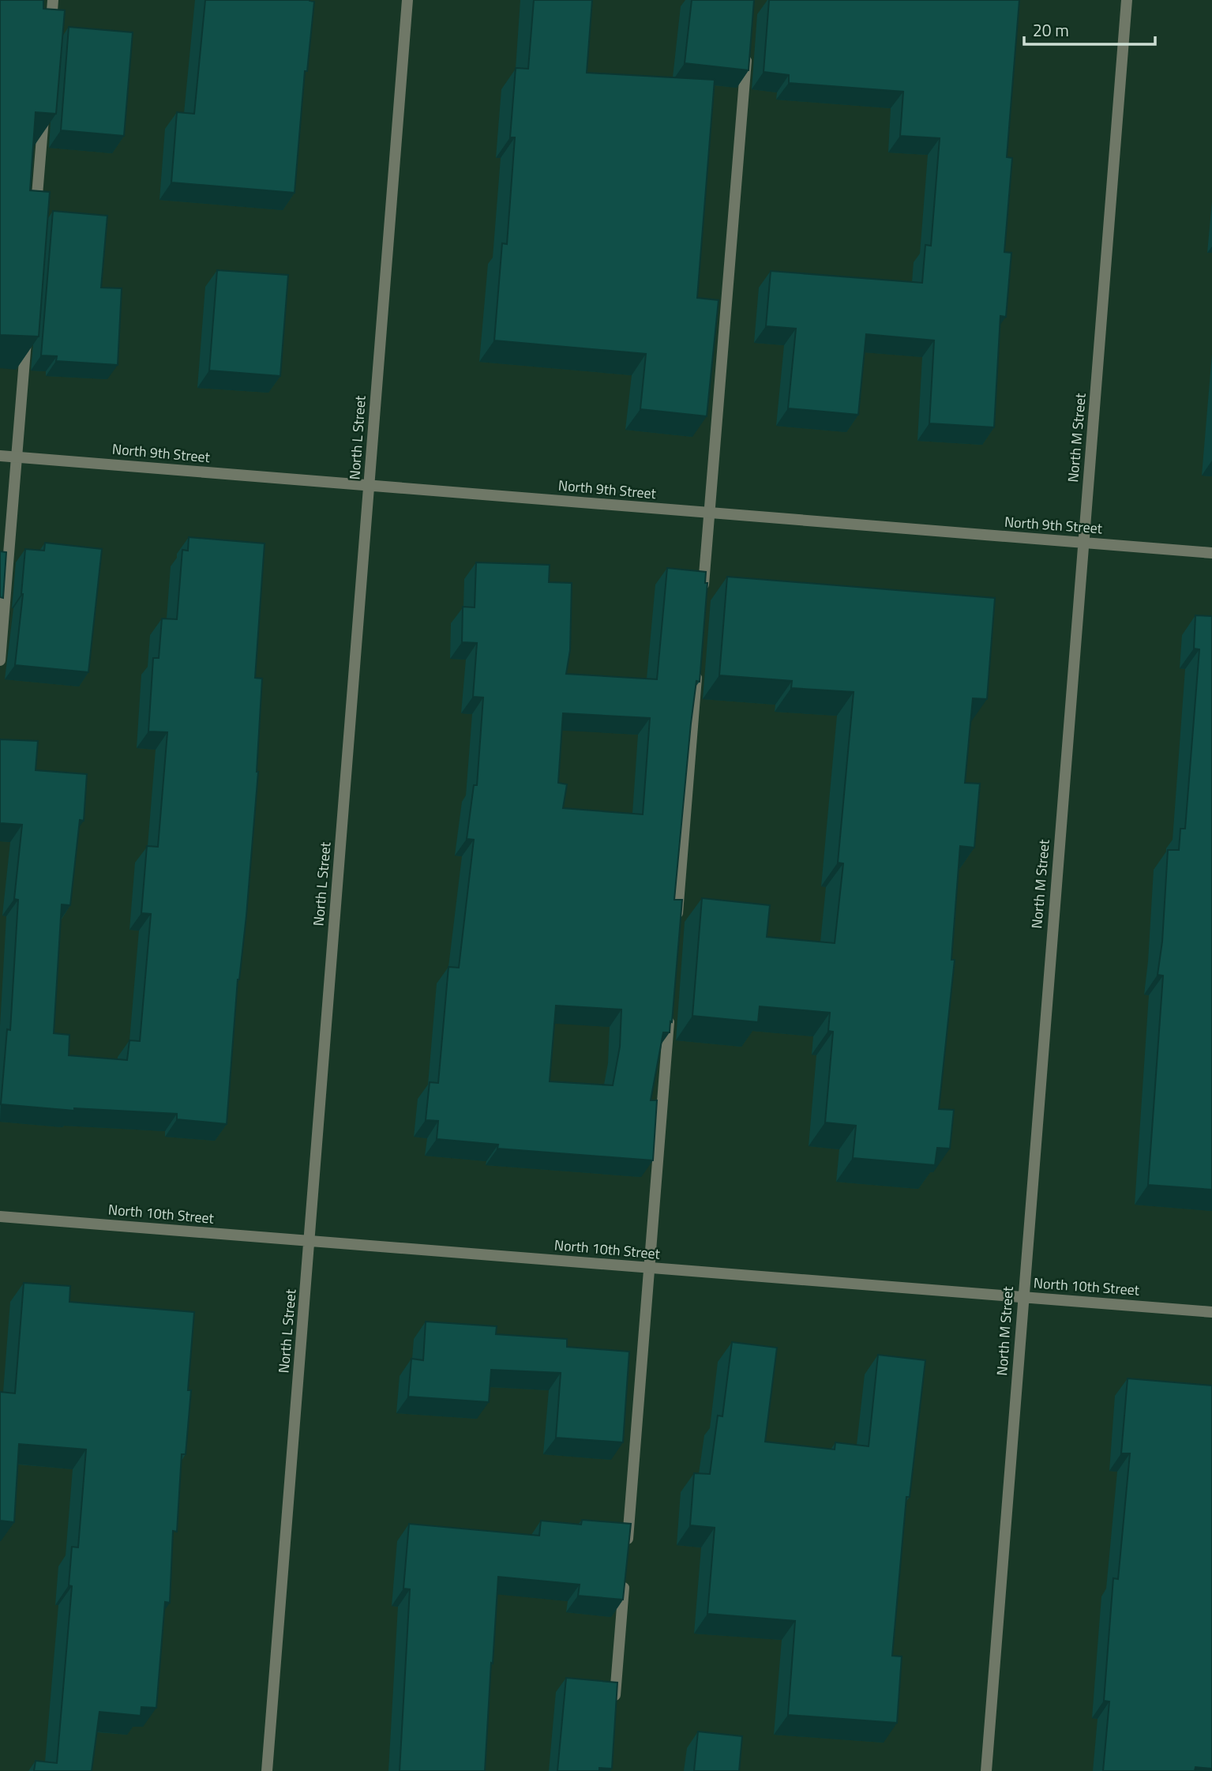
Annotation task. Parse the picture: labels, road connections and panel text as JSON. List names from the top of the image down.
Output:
{
  "streets": {
    "street": [
      "North L Street",
      "North M Street",
      "North 9th Street",
      "North 10th Street"
    ]
  },
  "crossings": [
    ["North L Street", "North 9th Street"],
    ["North L Street", "North 10th Street"],
    ["North M Street", "North 9th Street"],
    ["North M Street", "North 10th Street"]
  ],
  "scale_bar": "20 m"
}
